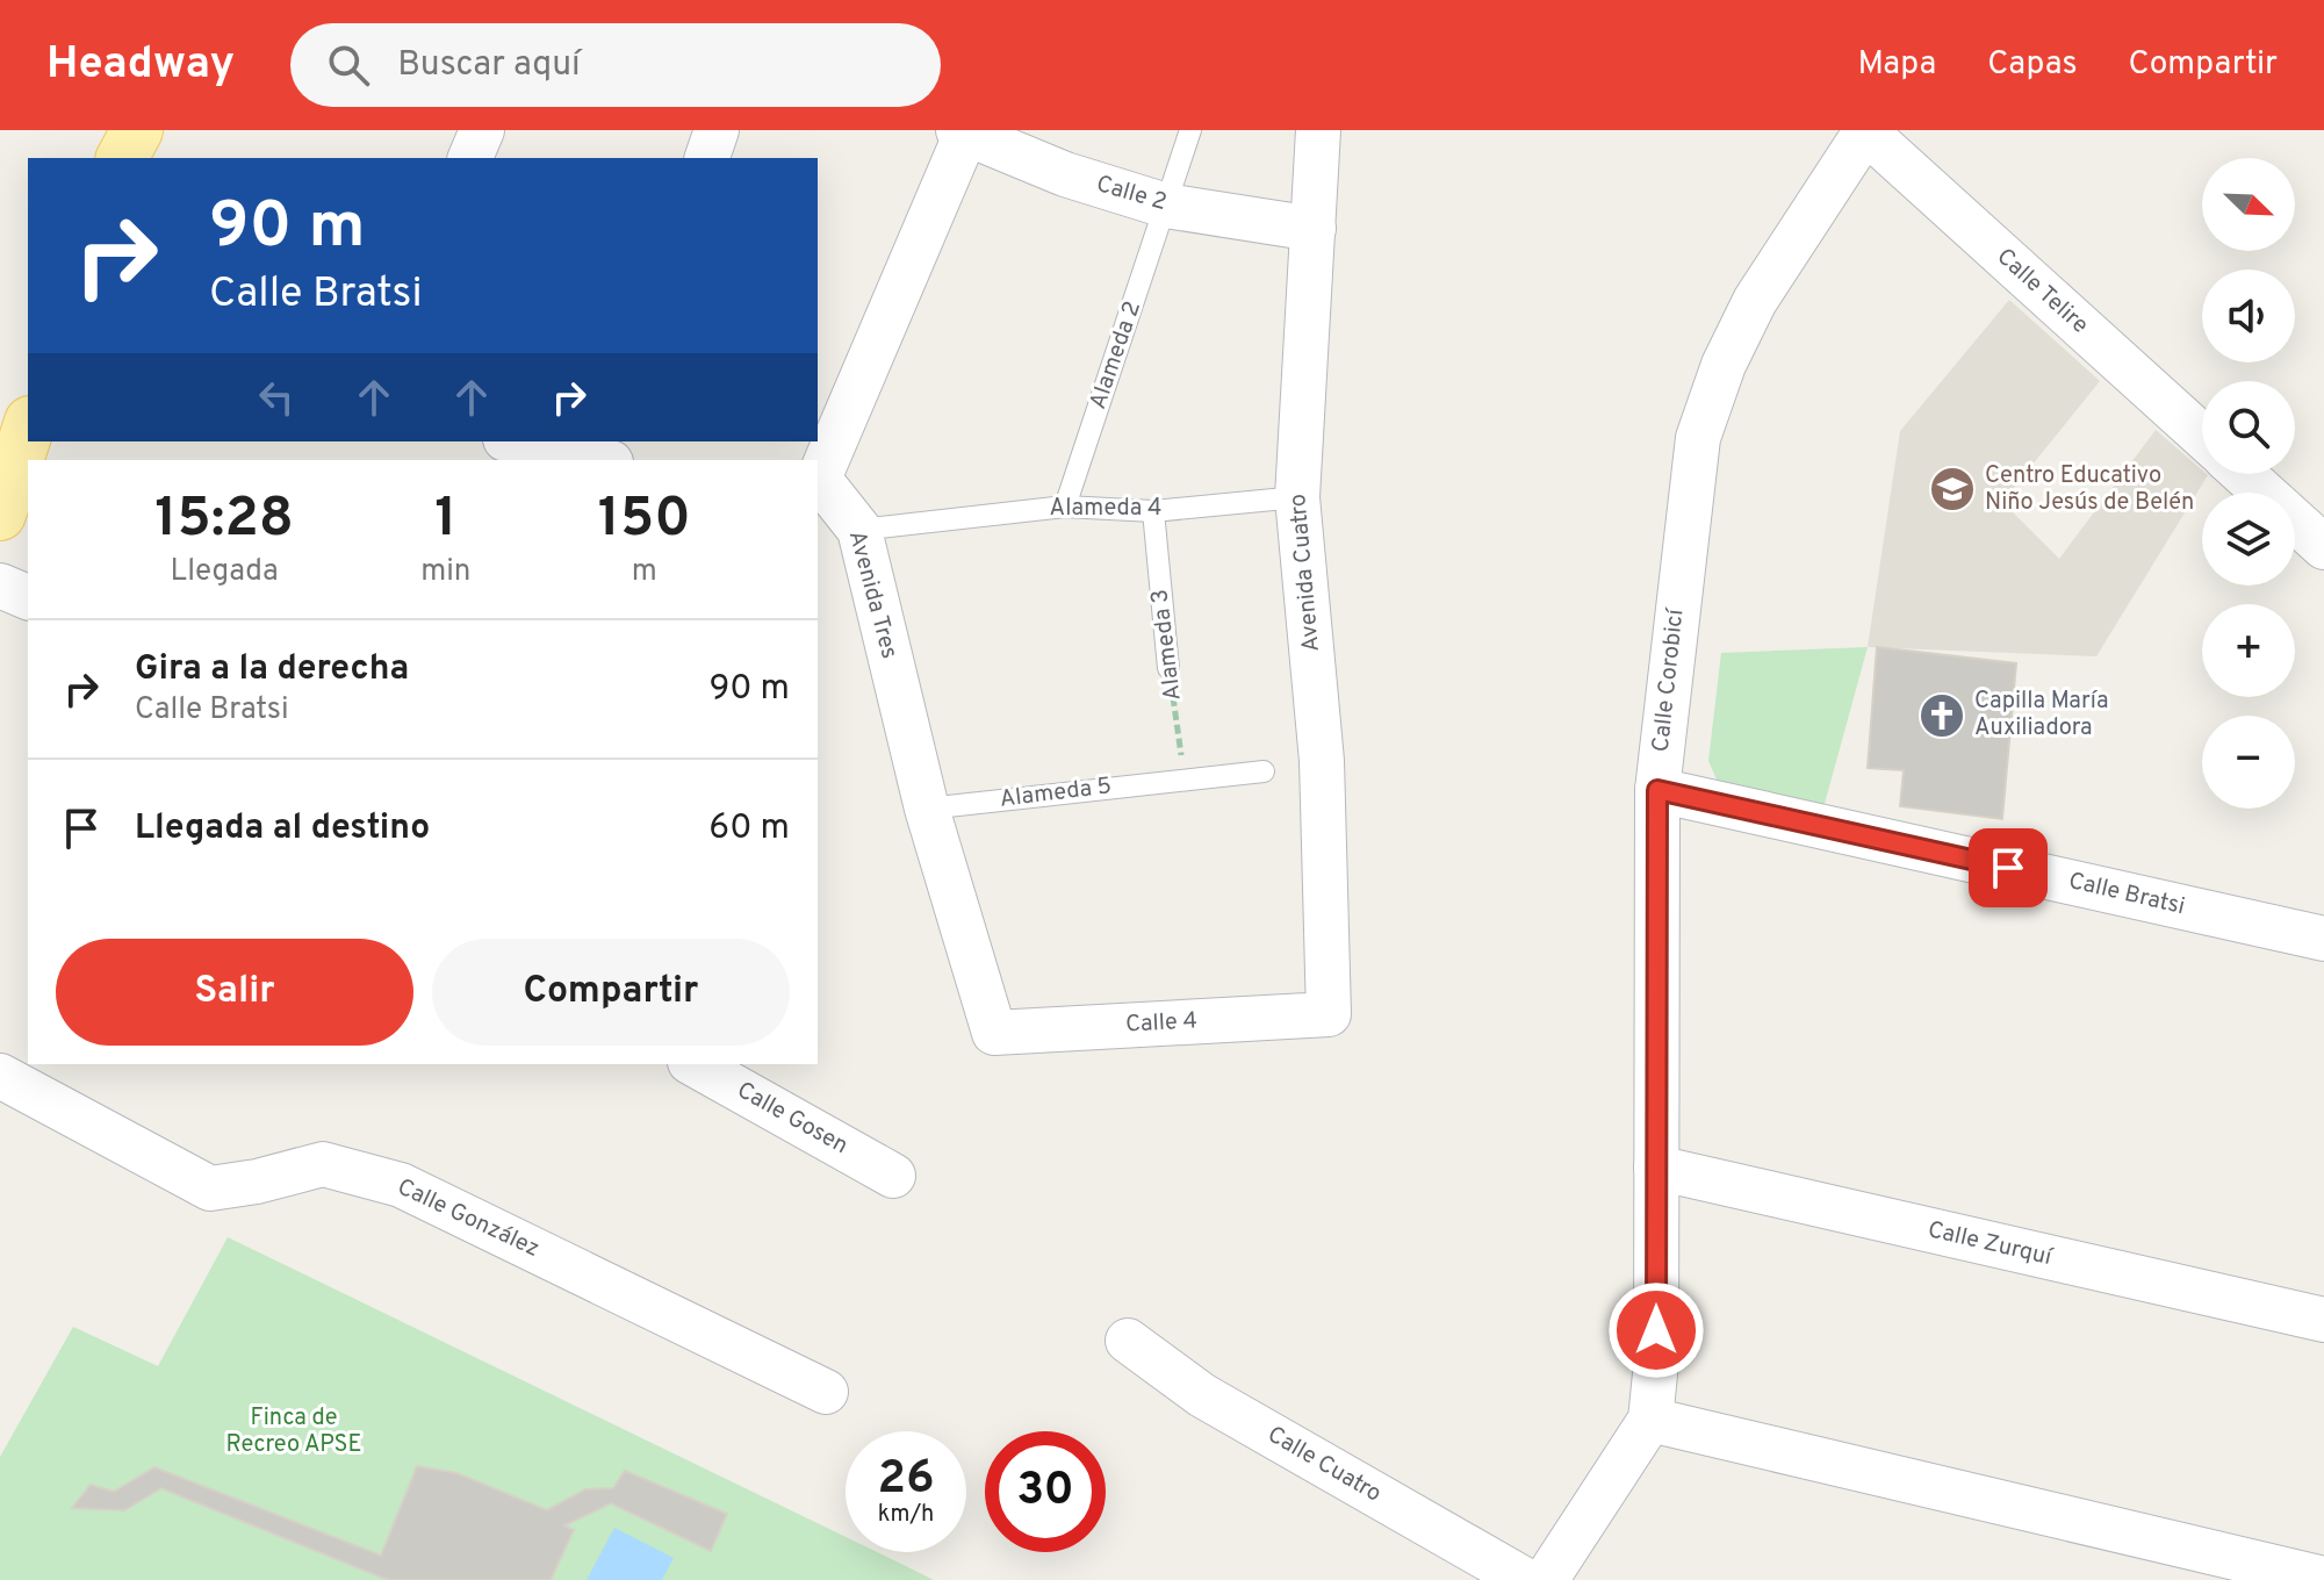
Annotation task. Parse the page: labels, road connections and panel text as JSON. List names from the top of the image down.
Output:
{
  "streets": {
    "street": [
      "Calle 2",
      "Calle Telire",
      "Avenida Cuatro",
      "Avenida Tres",
      "Calle Corobicí",
      "Calle Bratsi",
      "Calle 4",
      "Calle Gosen",
      "Calle González",
      "Calle Zurquí",
      "Calle Cuatro"
    ],
    "lane": [
      "Alameda 2",
      "Alameda 4",
      "Alameda 3",
      "Alameda 5"
    ]
  },
  "crossings": [
    ["Calle 2", "Alameda 2"],
    ["Calle 2", "Avenida Cuatro"],
    ["Calle 2", "Avenida Tres"],
    ["Calle Telire", "Calle Corobicí"],
    ["Alameda 2", "Alameda 4"],
    ["Alameda 4", "Avenida Cuatro"],
    ["Alameda 4", "Avenida Tres"],
    ["Alameda 4", "Alameda 3"],
    ["Avenida Cuatro", "Calle 4"],
    ["Avenida Tres", "Alameda 5"],
    ["Avenida Tres", "Calle 4"],
    ["Alameda 3", "Alameda 5"],
    ["Calle Corobicí", "Calle Bratsi"],
    ["Calle Corobicí", "Calle Zurquí"]
  ],
  "parks": ["Finca de Recreo APSE"],
  "places": {
    "school or university": ["Centro Educativo Niño Jesús de Belén"],
    "church": ["Capilla María Auxiliadora"]
  },
  "north": "bottom right",
  "page": {
    "header": "Headway",
    "search": "Buscar aquí",
    "nav": ["Mapa", "Capas", "Compartir"],
    "map_buttons": ["+", "−"],
    "turn": ["90 m", "Calle Bratsi"],
    "eta": [
      "15:28",
      "Llegada",
      "1",
      "min",
      "150",
      "m"
    ],
    "list": [
      {
        "name": "Gira a la derecha",
        "note": "Calle Bratsi",
        "value": "90 m"
      },
      {
        "name": "Llegada al destino",
        "value": "60 m"
      }
    ],
    "buttons": ["Salir", "Compartir"],
    "speed": "26 km/h",
    "limit": "30"
  }
}
